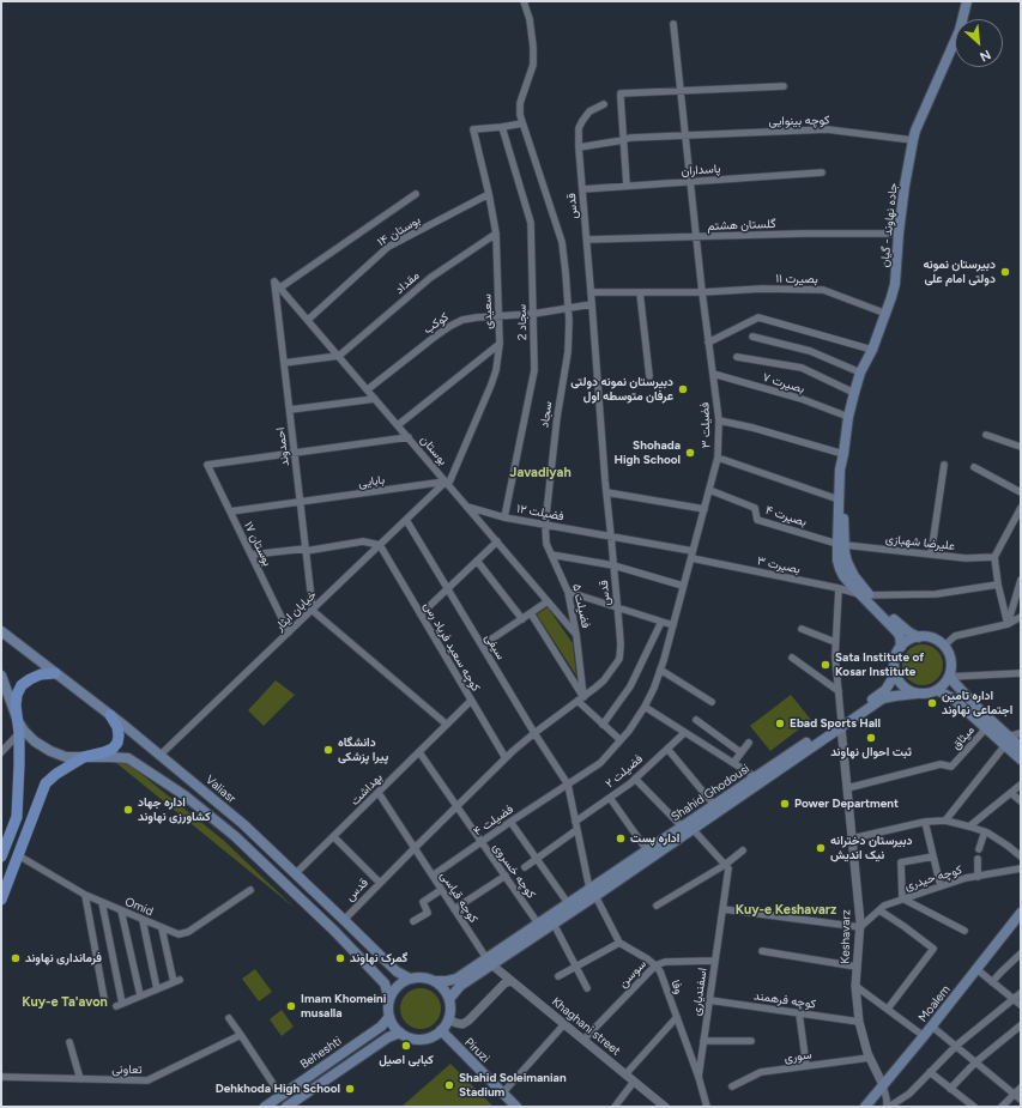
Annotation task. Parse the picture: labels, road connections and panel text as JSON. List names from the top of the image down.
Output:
{
  "streets": {
    "main road": [
      "جاده نهاوند - گیان",
      "Valiasr",
      "Shahid Ghodousi",
      "Moalem",
      "Piruzi",
      "Beheshti"
    ],
    "street": [
      "کوچه بینوایی",
      "پاسداران",
      "قدس",
      "گلستان هشتم",
      "بوستان ۱۴",
      "بصیرت ۱۱",
      "مقداد",
      "سعیدی",
      "سجاد 2",
      "کوکب",
      "بصیرت ۷",
      "سجاد",
      "فضیلت ۳",
      "احمدوند",
      "بوستان",
      "بابایی",
      "فضیلت ۱۲",
      "بصیرت ۴",
      "علیرضا شهبازی",
      "بوستان ۱۷",
      "بصیرت ۳",
      "فضیلت ۵",
      "خیابان ایثار",
      "کوچه سعید فریاد رس",
      "سیفی",
      "میثاق",
      "فضیلت ۲",
      "بهداشت",
      "فضیلت ۴",
      "کوچه خسروی",
      "کوچه حیدری",
      "کوچه قیاسی",
      "Omid",
      "Keshavarz",
      "سوسن",
      "وفا",
      "اسفندیاری",
      "کوچه فرهمند",
      "Khaghani street",
      "سوری",
      "تعاونی"
    ]
  },
  "crossings": [
    ["کوچه بینوایی", "جاده نهاوند - گیان"],
    ["کوچه بینوایی", "فضیلت ۳"],
    ["پاسداران", "قدس"],
    ["پاسداران", "فضیلت ۳"],
    ["قدس", "گلستان هشتم"],
    ["قدس", "بصیرت ۱۱"],
    ["قدس", "کوکب"],
    ["قدس", "فضیلت ۱۲"],
    ["قدس", "فضیلت ۵"],
    ["قدس", "کوچه سعید فریاد رس"],
    ["قدس", "سیفی"],
    ["قدس", "Valiasr"],
    ["قدس", "کوچه خسروی"],
    ["قدس", "کوچه قیاسی"],
    ["گلستان هشتم", "جاده نهاوند - گیان"],
    ["گلستان هشتم", "فضیلت ۳"],
    ["جاده نهاوند - گیان", "بصیرت ۱۱"],
    ["جاده نهاوند - گیان", "بصیرت ۷"],
    ["جاده نهاوند - گیان", "بصیرت ۴"],
    ["جاده نهاوند - گیان", "علیرضا شهبازی"],
    ["جاده نهاوند - گیان", "بصیرت ۳"],
    ["جاده نهاوند - گیان", "Shahid Ghodousi"],
    ["بوستان ۱۴", "سعیدی"],
    ["بوستان ۱۴", "بوستان"],
    ["بصیرت ۱۱", "فضیلت ۳"],
    ["مقداد", "سعیدی"],
    ["مقداد", "بوستان"],
    ["سعیدی", "سجاد 2"],
    ["سعیدی", "کوکب"],
    ["سعیدی", "بوستان"],
    ["سعیدی", "بابایی"],
    ["سعیدی", "خیابان ایثار"],
    ["سجاد 2", "کوکب"],
    ["سجاد 2", "فضیلت ۱۲"],
    ["کوکب", "سجاد"],
    ["کوکب", "بوستان"],
    ["بصیرت ۷", "فضیلت ۳"],
    ["سجاد", "فضیلت ۱۲"],
    ["سجاد", "فضیلت ۵"],
    ["فضیلت ۳", "فضیلت ۱۲"],
    ["فضیلت ۳", "بصیرت ۴"],
    ["فضیلت ۳", "بصیرت ۳"],
    ["فضیلت ۳", "سیفی"],
    ["فضیلت ۳", "فضیلت ۴"],
    ["احمدوند", "بوستان"],
    ["احمدوند", "بابایی"],
    ["احمدوند", "بوستان ۱۷"],
    ["احمدوند", "خیابان ایثار"],
    ["بوستان", "بابایی"],
    ["بوستان", "فضیلت ۱۲"],
    ["بوستان", "فضیلت ۵"],
    ["بوستان", "خیابان ایثار"],
    ["بابایی", "بوستان ۱۷"],
    ["بابایی", "خیابان ایثار"],
    ["فضیلت ۱۲", "بصیرت ۳"],
    ["فضیلت ۱۲", "فضیلت ۵"],
    ["بصیرت ۴", "علیرضا شهبازی"],
    ["بوستان ۱۷", "خیابان ایثار"],
    ["خیابان ایثار", "کوچه سعید فریاد رس"],
    ["خیابان ایثار", "سیفی"],
    ["خیابان ایثار", "Valiasr"],
    ["کوچه سعید فریاد رس", "بهداشت"],
    ["سیفی", "فضیلت ۴"],
    ["میثاق", "Keshavarz"],
    ["Valiasr", "بهداشت"],
    ["Valiasr", "Shahid Ghodousi"],
    ["Valiasr", "Piruzi"],
    ["Valiasr", "Beheshti"],
    ["بهداشت", "کوچه خسروی"],
    ["بهداشت", "کوچه قیاسی"],
    ["Shahid Ghodousi", "کوچه خسروی"],
    ["Shahid Ghodousi", "کوچه قیاسی"],
    ["Shahid Ghodousi", "Keshavarz"],
    ["Shahid Ghodousi", "Khaghani street"],
    ["Shahid Ghodousi", "Piruzi"],
    ["Shahid Ghodousi", "Beheshti"],
    ["فضیلت ۴", "کوچه خسروی"],
    ["فضیلت ۴", "کوچه قیاسی"],
    ["کوچه حیدری", "Keshavarz"],
    ["کوچه قیاسی", "Khaghani street"],
    ["Keshavarz", "کوچه فرهمند"],
    ["Keshavarz", "Moalem"],
    ["Keshavarz", "سوری"],
    ["سوسن", "وفا"],
    ["سوسن", "اسفندیاری"],
    ["سوسن", "Khaghani street"],
    ["وفا", "اسفندیاری"],
    ["اسفندیاری", "کوچه فرهمند"],
    ["Piruzi", "Beheshti"]
  ],
  "districts": ["Javadiyah", "Kuy-e Keshavarz", "Kuy-e Ta'avon"],
  "places": [
    "دبیرستان نمونه دولتی امام علی",
    "دبیرستان نمونه دولتی عرفان متوسطه اول",
    "Shohada High School",
    "Sata Institute of Kosar Institute",
    "اداره تامین اجتماعی نهاوند",
    "Ebad Sports Hall",
    "ثبت احوال نهاوند",
    "دانشگاه پیرا پزشکی",
    "Power Department",
    "اداره جهاد کشاورزی نهاوند",
    "اداره پست",
    "دبیرستان دخترانه نیک اندیش",
    "فرمانداری نهاوند",
    "گمرک نهاوند",
    "Imam Khomeini musalla",
    "کبابی اصیل",
    "Shahid Soleimanian Stadium",
    "Dehkhoda High School"
  ],
  "north": "bottom right"
}
